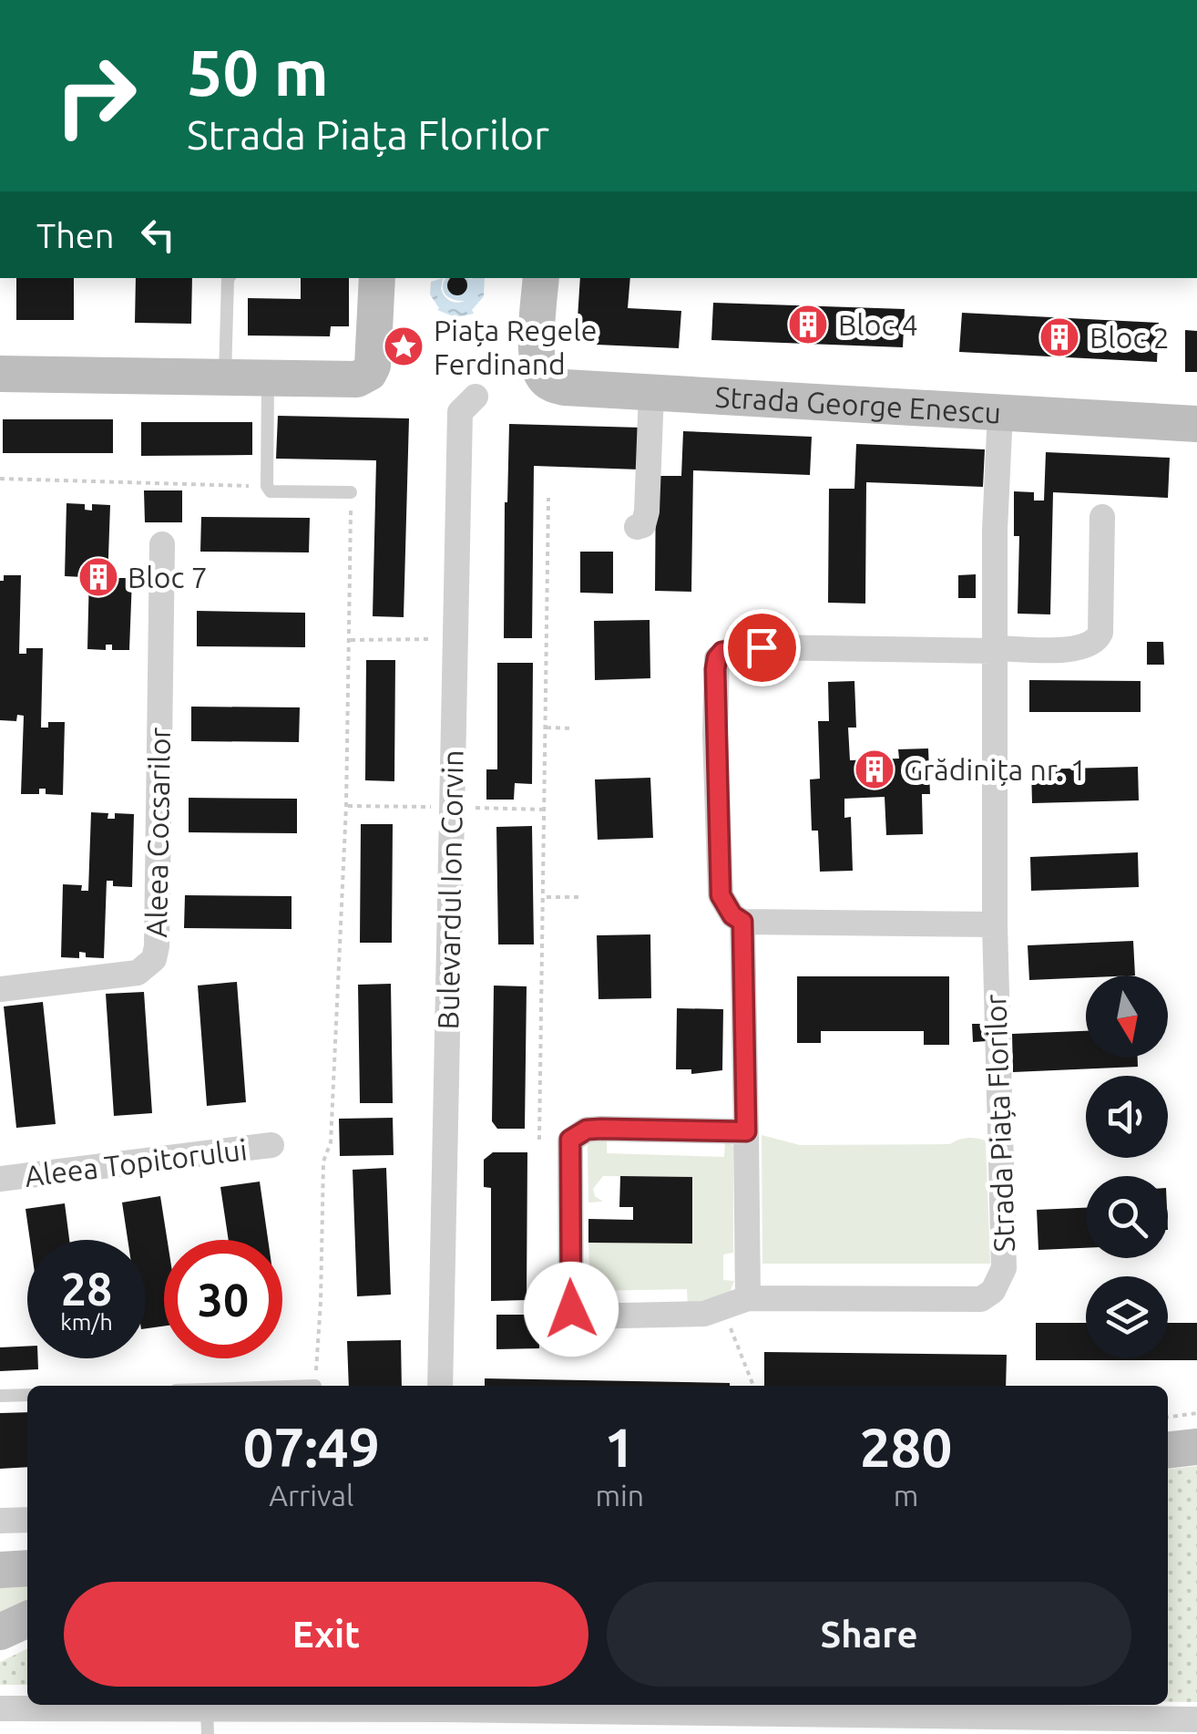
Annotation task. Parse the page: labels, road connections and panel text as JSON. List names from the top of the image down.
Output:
{
  "streets": {
    "street": [
      "Strada George Enescu",
      "Aleea Cocsarilor",
      "Bulevardul Ion Corvin",
      "Strada Piața Florilor",
      "Aleea Topitorului"
    ]
  },
  "crossings": [
    ["Strada George Enescu", "Strada Piața Florilor"]
  ],
  "places": {
    "building": [
      "Bloc 4",
      "Bloc 2",
      "Bloc 7",
      "Grădinița nr. 1"
    ],
    "place": ["Piața Regele Ferdinand"]
  },
  "north": "bottom",
  "page": {
    "turn": ["50 m", "Strada Piața Florilor"],
    "then": "Then",
    "speed": "28 km/h",
    "limit": "30",
    "eta": [
      "07:49",
      "Arrival",
      "1",
      "min",
      "280",
      "m"
    ],
    "buttons": ["Exit", "Share"]
  }
}
